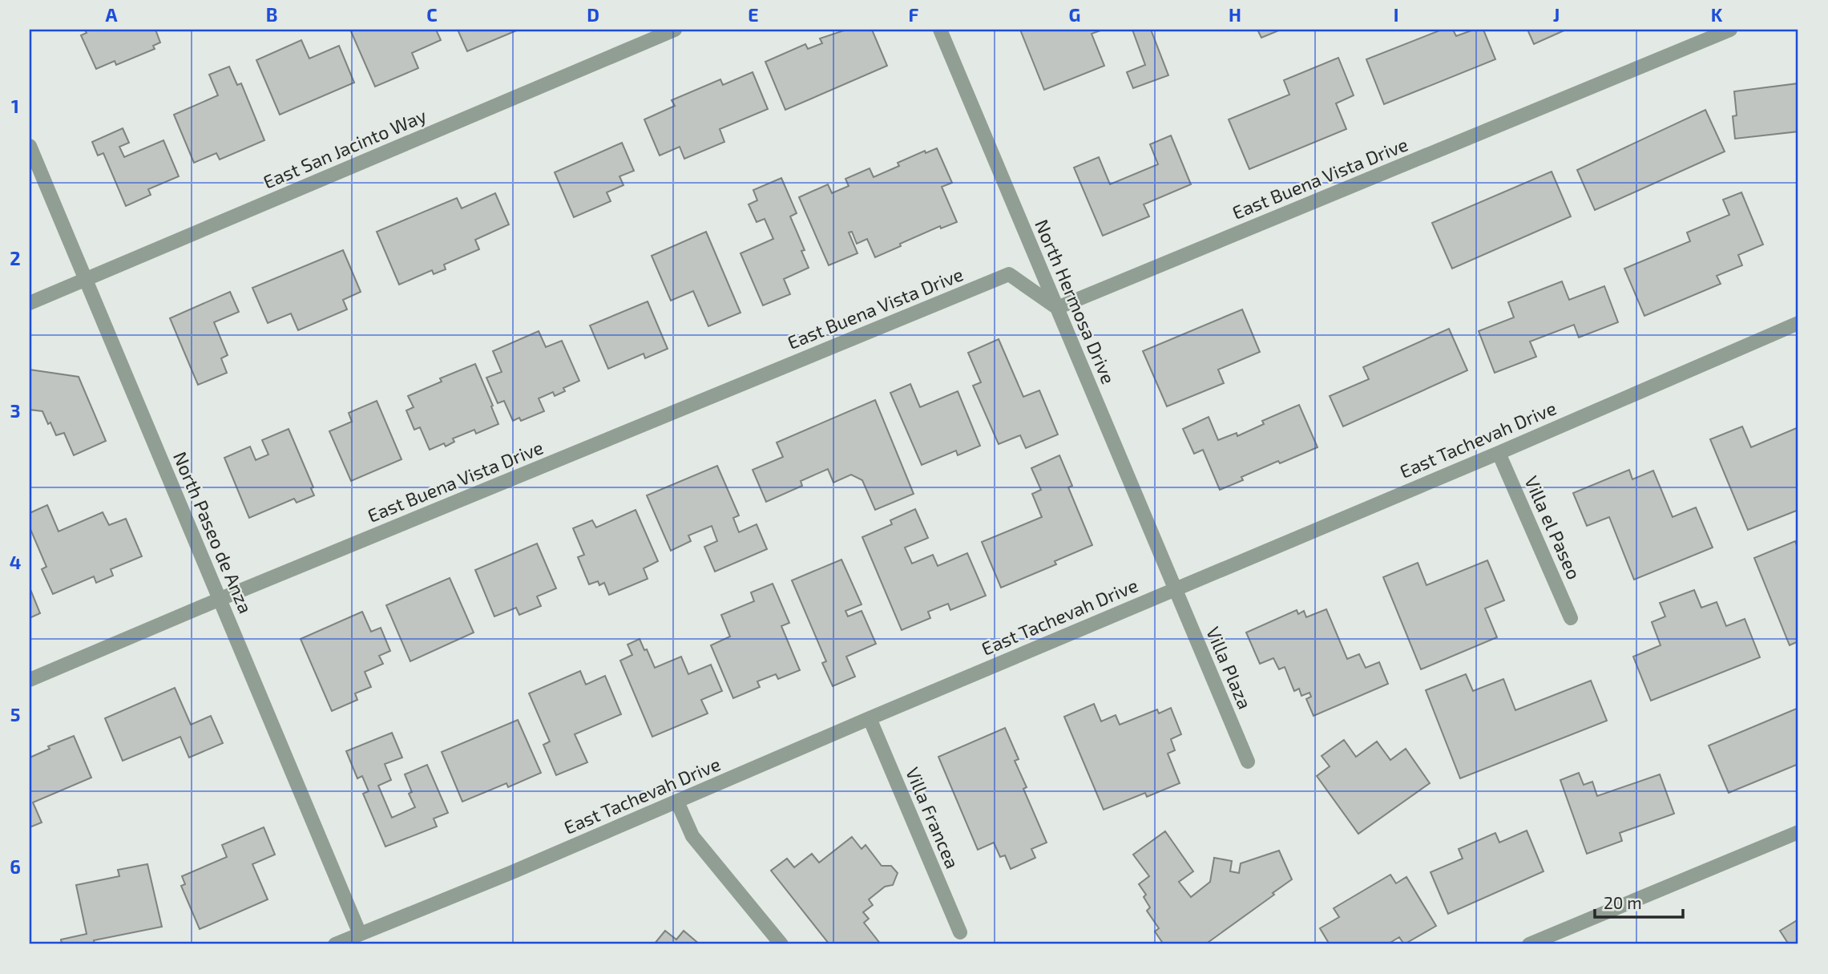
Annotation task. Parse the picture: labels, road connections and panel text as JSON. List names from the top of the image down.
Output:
{
  "streets": {
    "street": [
      "East San Jacinto Way",
      "East Buena Vista Drive",
      "North Hermosa Drive",
      "East Tachevah Drive",
      "Villa el Paseo",
      "North Paseo de Anza",
      "Villa Plaza",
      "Villa Francea"
    ]
  },
  "crossings": [
    ["East San Jacinto Way", "North Paseo de Anza"],
    ["East Buena Vista Drive", "North Hermosa Drive"],
    ["East Buena Vista Drive", "North Paseo de Anza"],
    ["North Hermosa Drive", "East Tachevah Drive"],
    ["North Hermosa Drive", "Villa Plaza"],
    ["East Tachevah Drive", "Villa el Paseo"],
    ["East Tachevah Drive", "North Paseo de Anza"],
    ["East Tachevah Drive", "Villa Plaza"],
    ["East Tachevah Drive", "Villa Francea"]
  ],
  "scale_bar": "20 m",
  "grid": {
    "columns": [
      "A",
      "B",
      "C",
      "D",
      "E",
      "F",
      "G",
      "H",
      "I",
      "J",
      "K"
    ],
    "rows": [
      "1",
      "2",
      "3",
      "4",
      "5",
      "6"
    ]
  }
}
